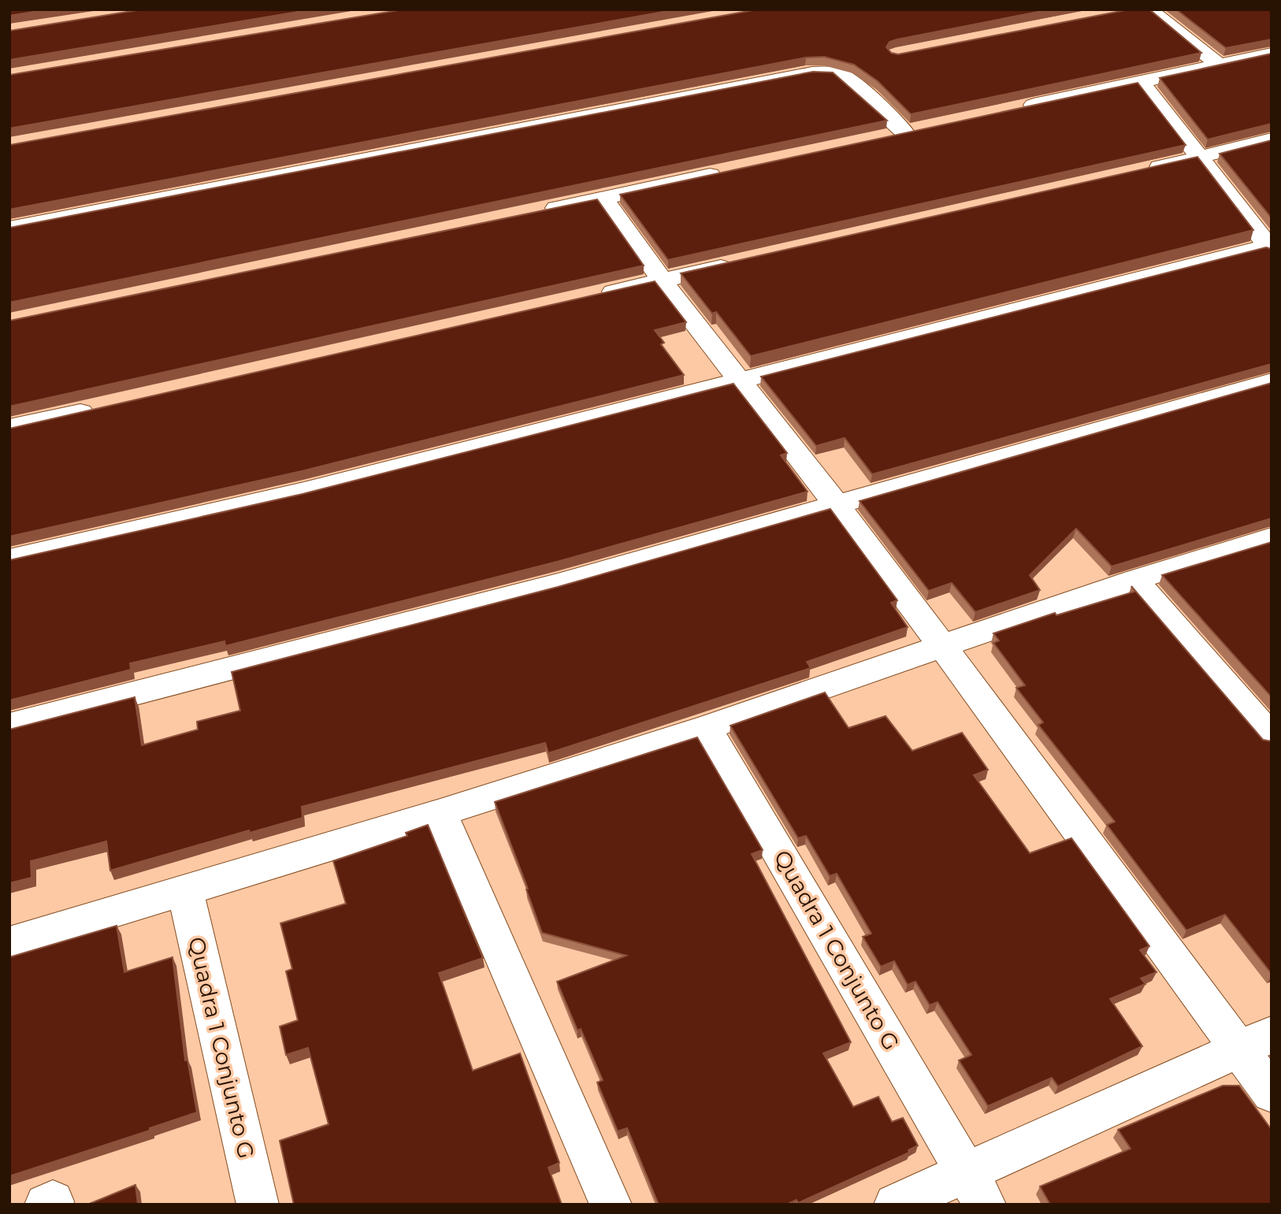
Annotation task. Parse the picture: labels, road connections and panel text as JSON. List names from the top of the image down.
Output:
{
  "streets": {
    "street": ["Quadra 1 Conjunto G"]
  }
}
